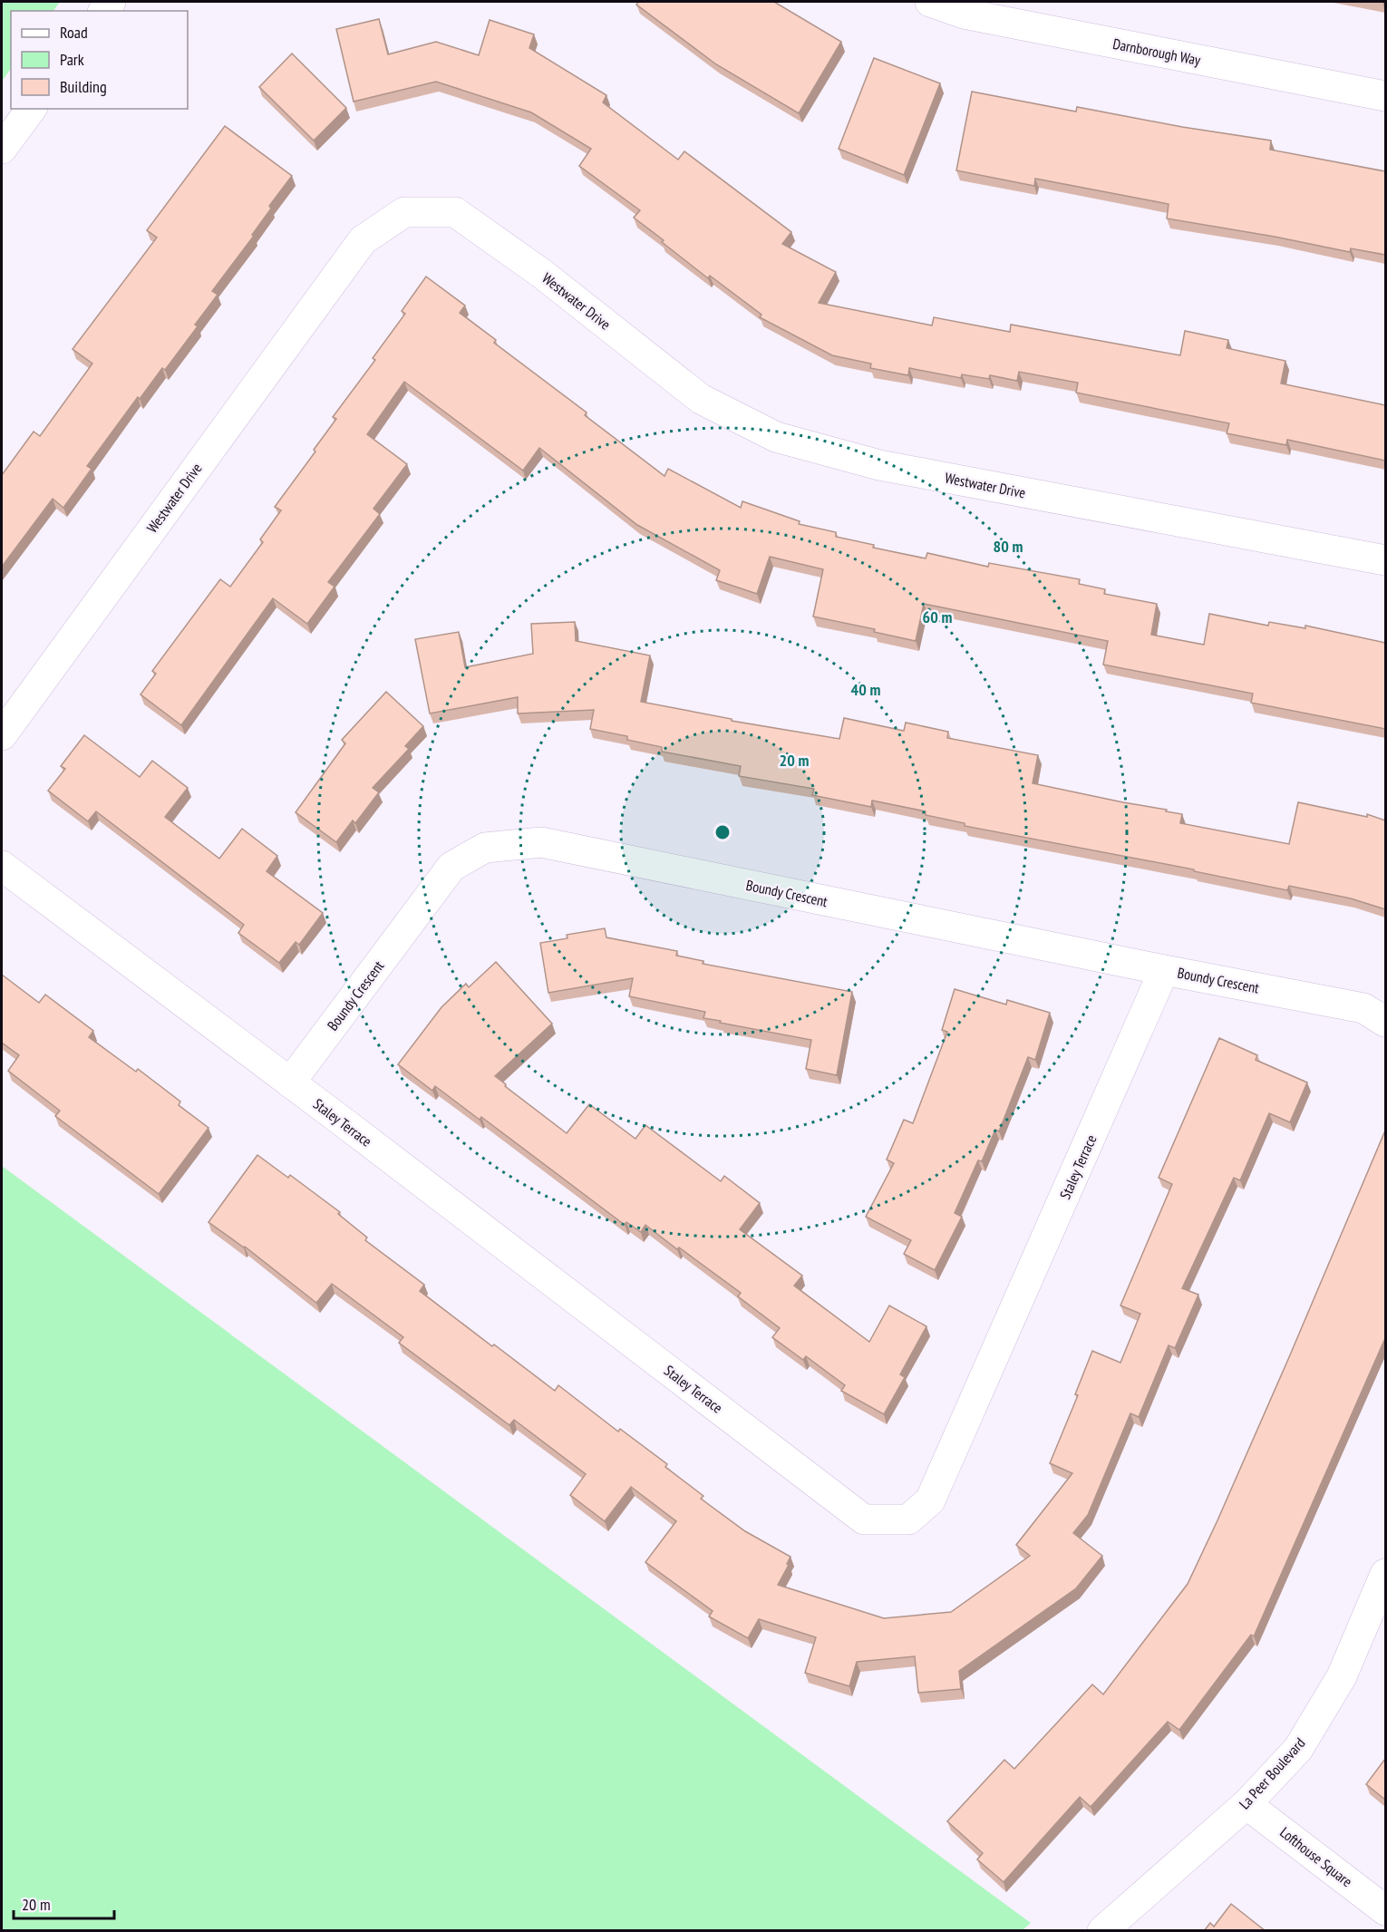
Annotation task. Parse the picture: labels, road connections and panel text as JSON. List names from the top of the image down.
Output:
{
  "streets": {
    "street": [
      "Darnborough Way",
      "Westwater Drive",
      "Boundy Crescent",
      "Staley Terrace",
      "La Peer Boulevard",
      "Lofthouse Square"
    ]
  },
  "crossings": [
    ["Boundy Crescent", "Staley Terrace"],
    ["La Peer Boulevard", "Lofthouse Square"]
  ],
  "legend": ["Road", "Park", "Building"],
  "scale_bar": "20 m",
  "rings": [
    "80 m",
    "60 m",
    "40 m",
    "20 m"
  ]
}
